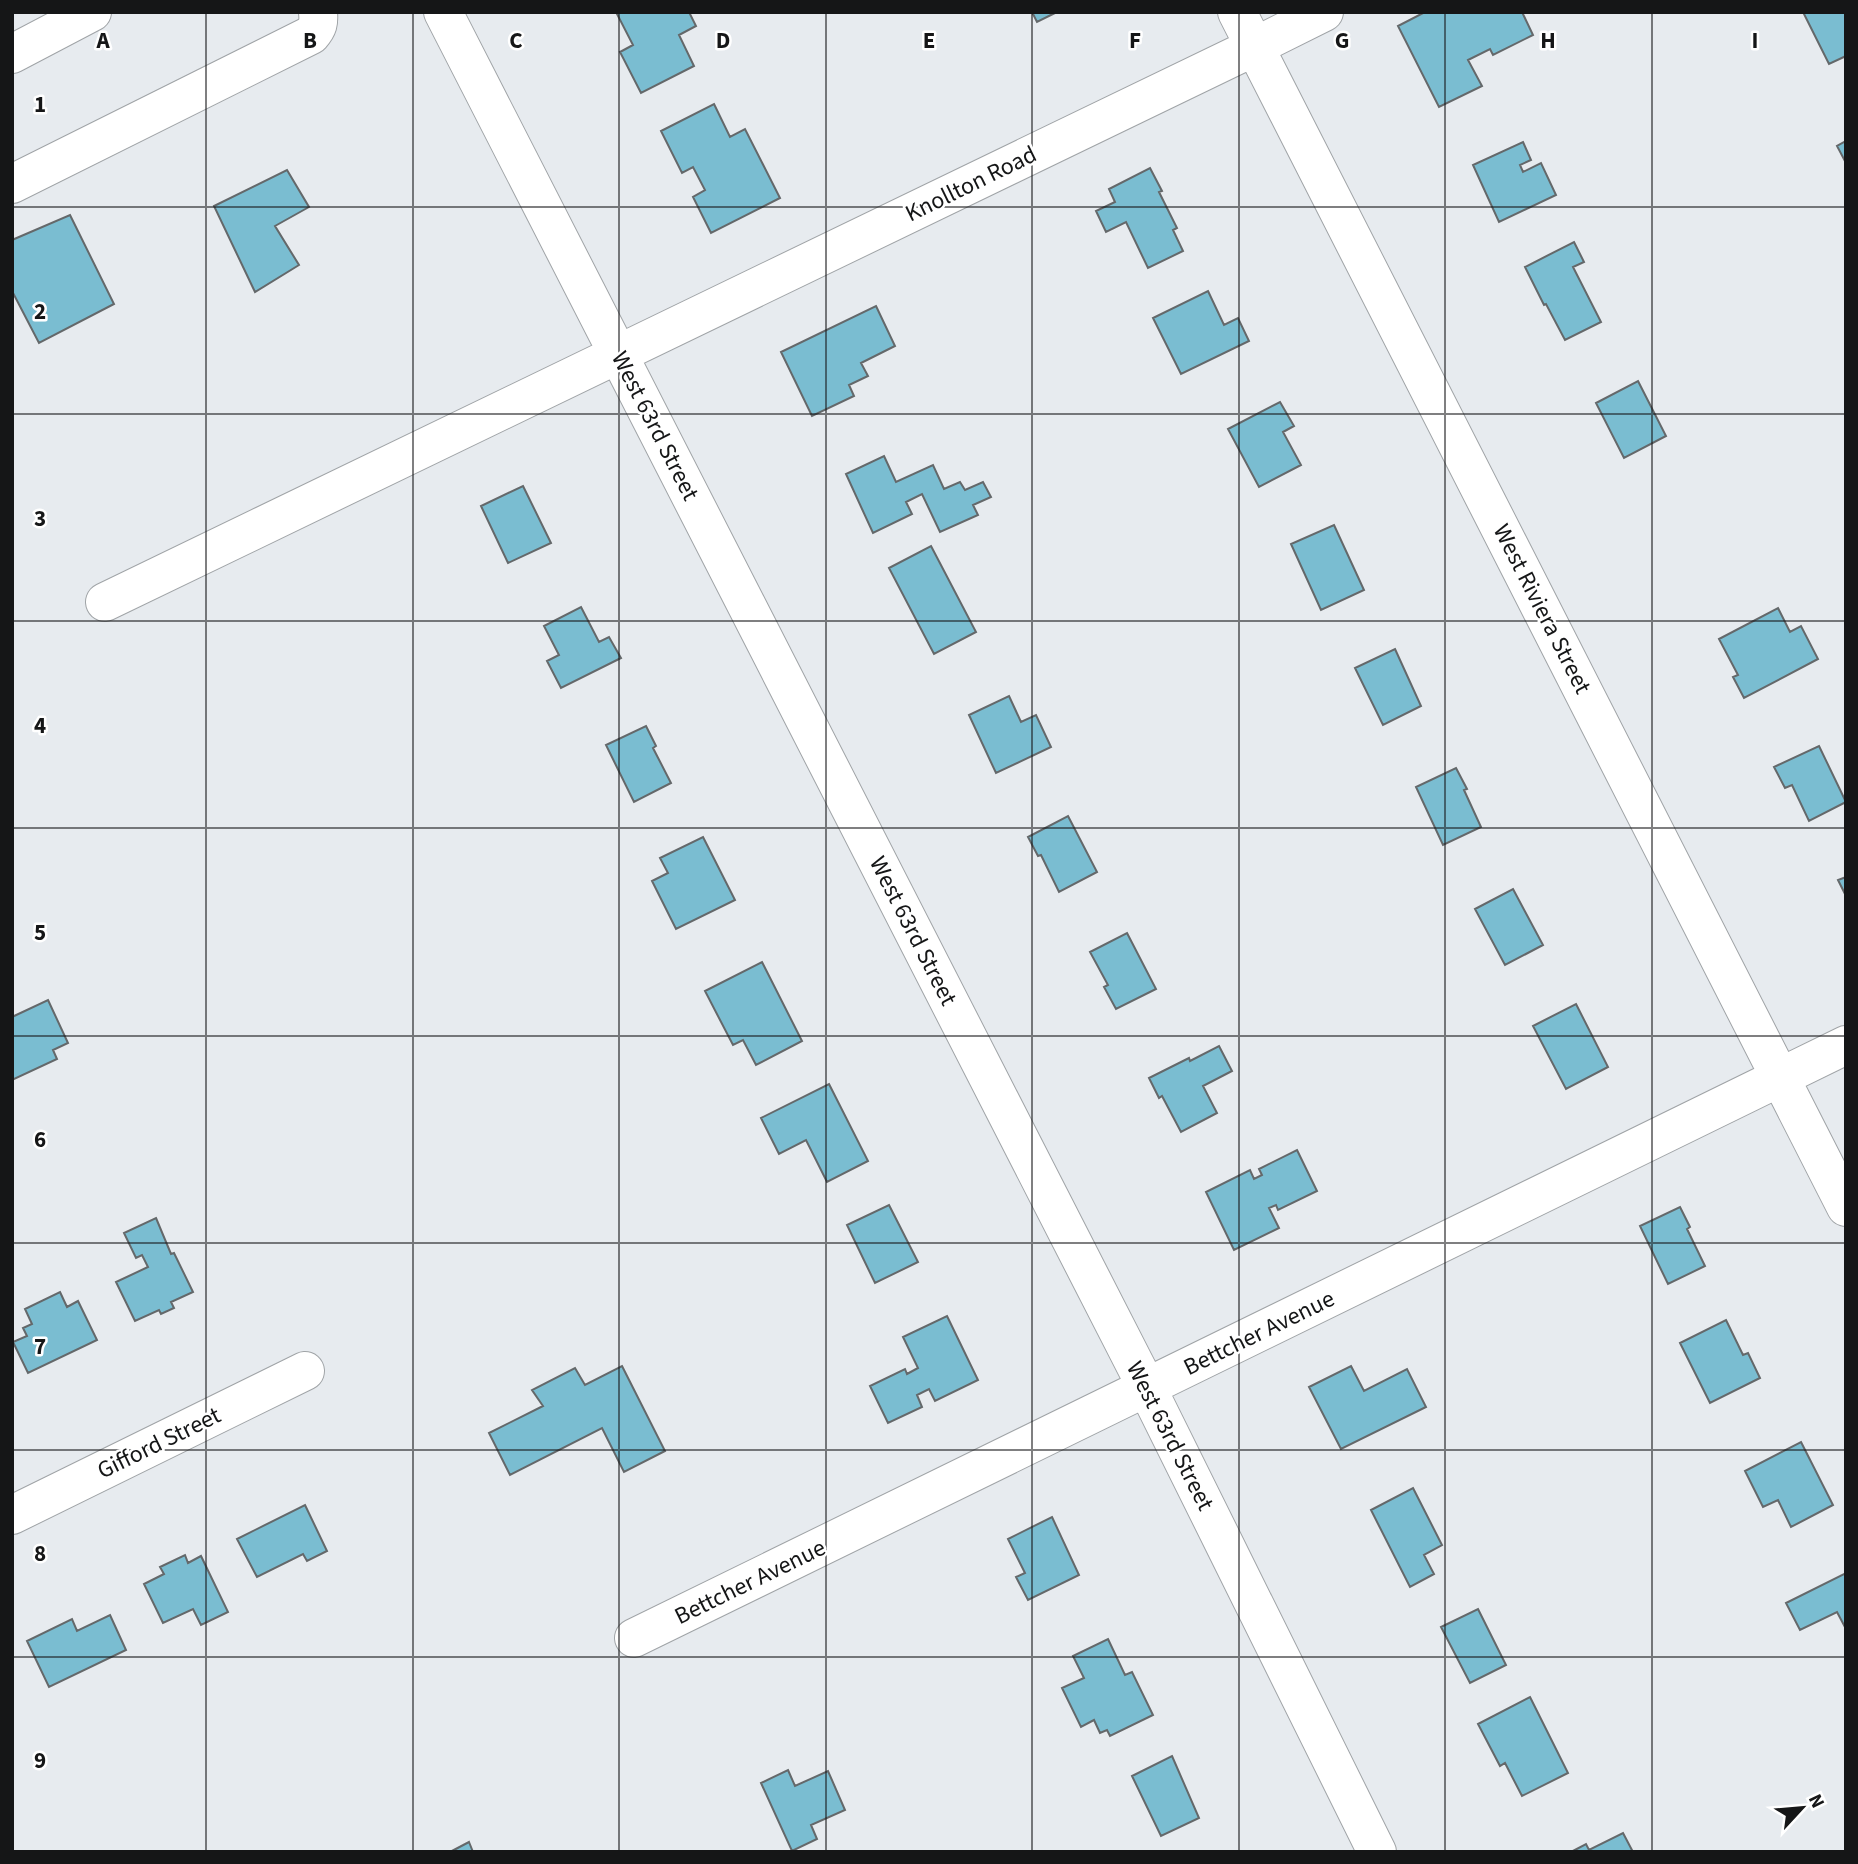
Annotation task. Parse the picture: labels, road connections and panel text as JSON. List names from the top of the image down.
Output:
{
  "streets": {
    "street": [
      "Knollton Road",
      "West 63rd Street",
      "West Riviera Street",
      "Bettcher Avenue",
      "Gifford Street"
    ]
  },
  "crossings": [
    ["Knollton Road", "West 63rd Street"],
    ["Knollton Road", "West Riviera Street"],
    ["West 63rd Street", "Bettcher Avenue"],
    ["West Riviera Street", "Bettcher Avenue"]
  ],
  "north": "top right",
  "grid": {
    "columns": [
      "A",
      "B",
      "C",
      "D",
      "E",
      "F",
      "G",
      "H",
      "I"
    ],
    "rows": [
      "1",
      "2",
      "3",
      "4",
      "5",
      "6",
      "7",
      "8",
      "9"
    ]
  }
}
